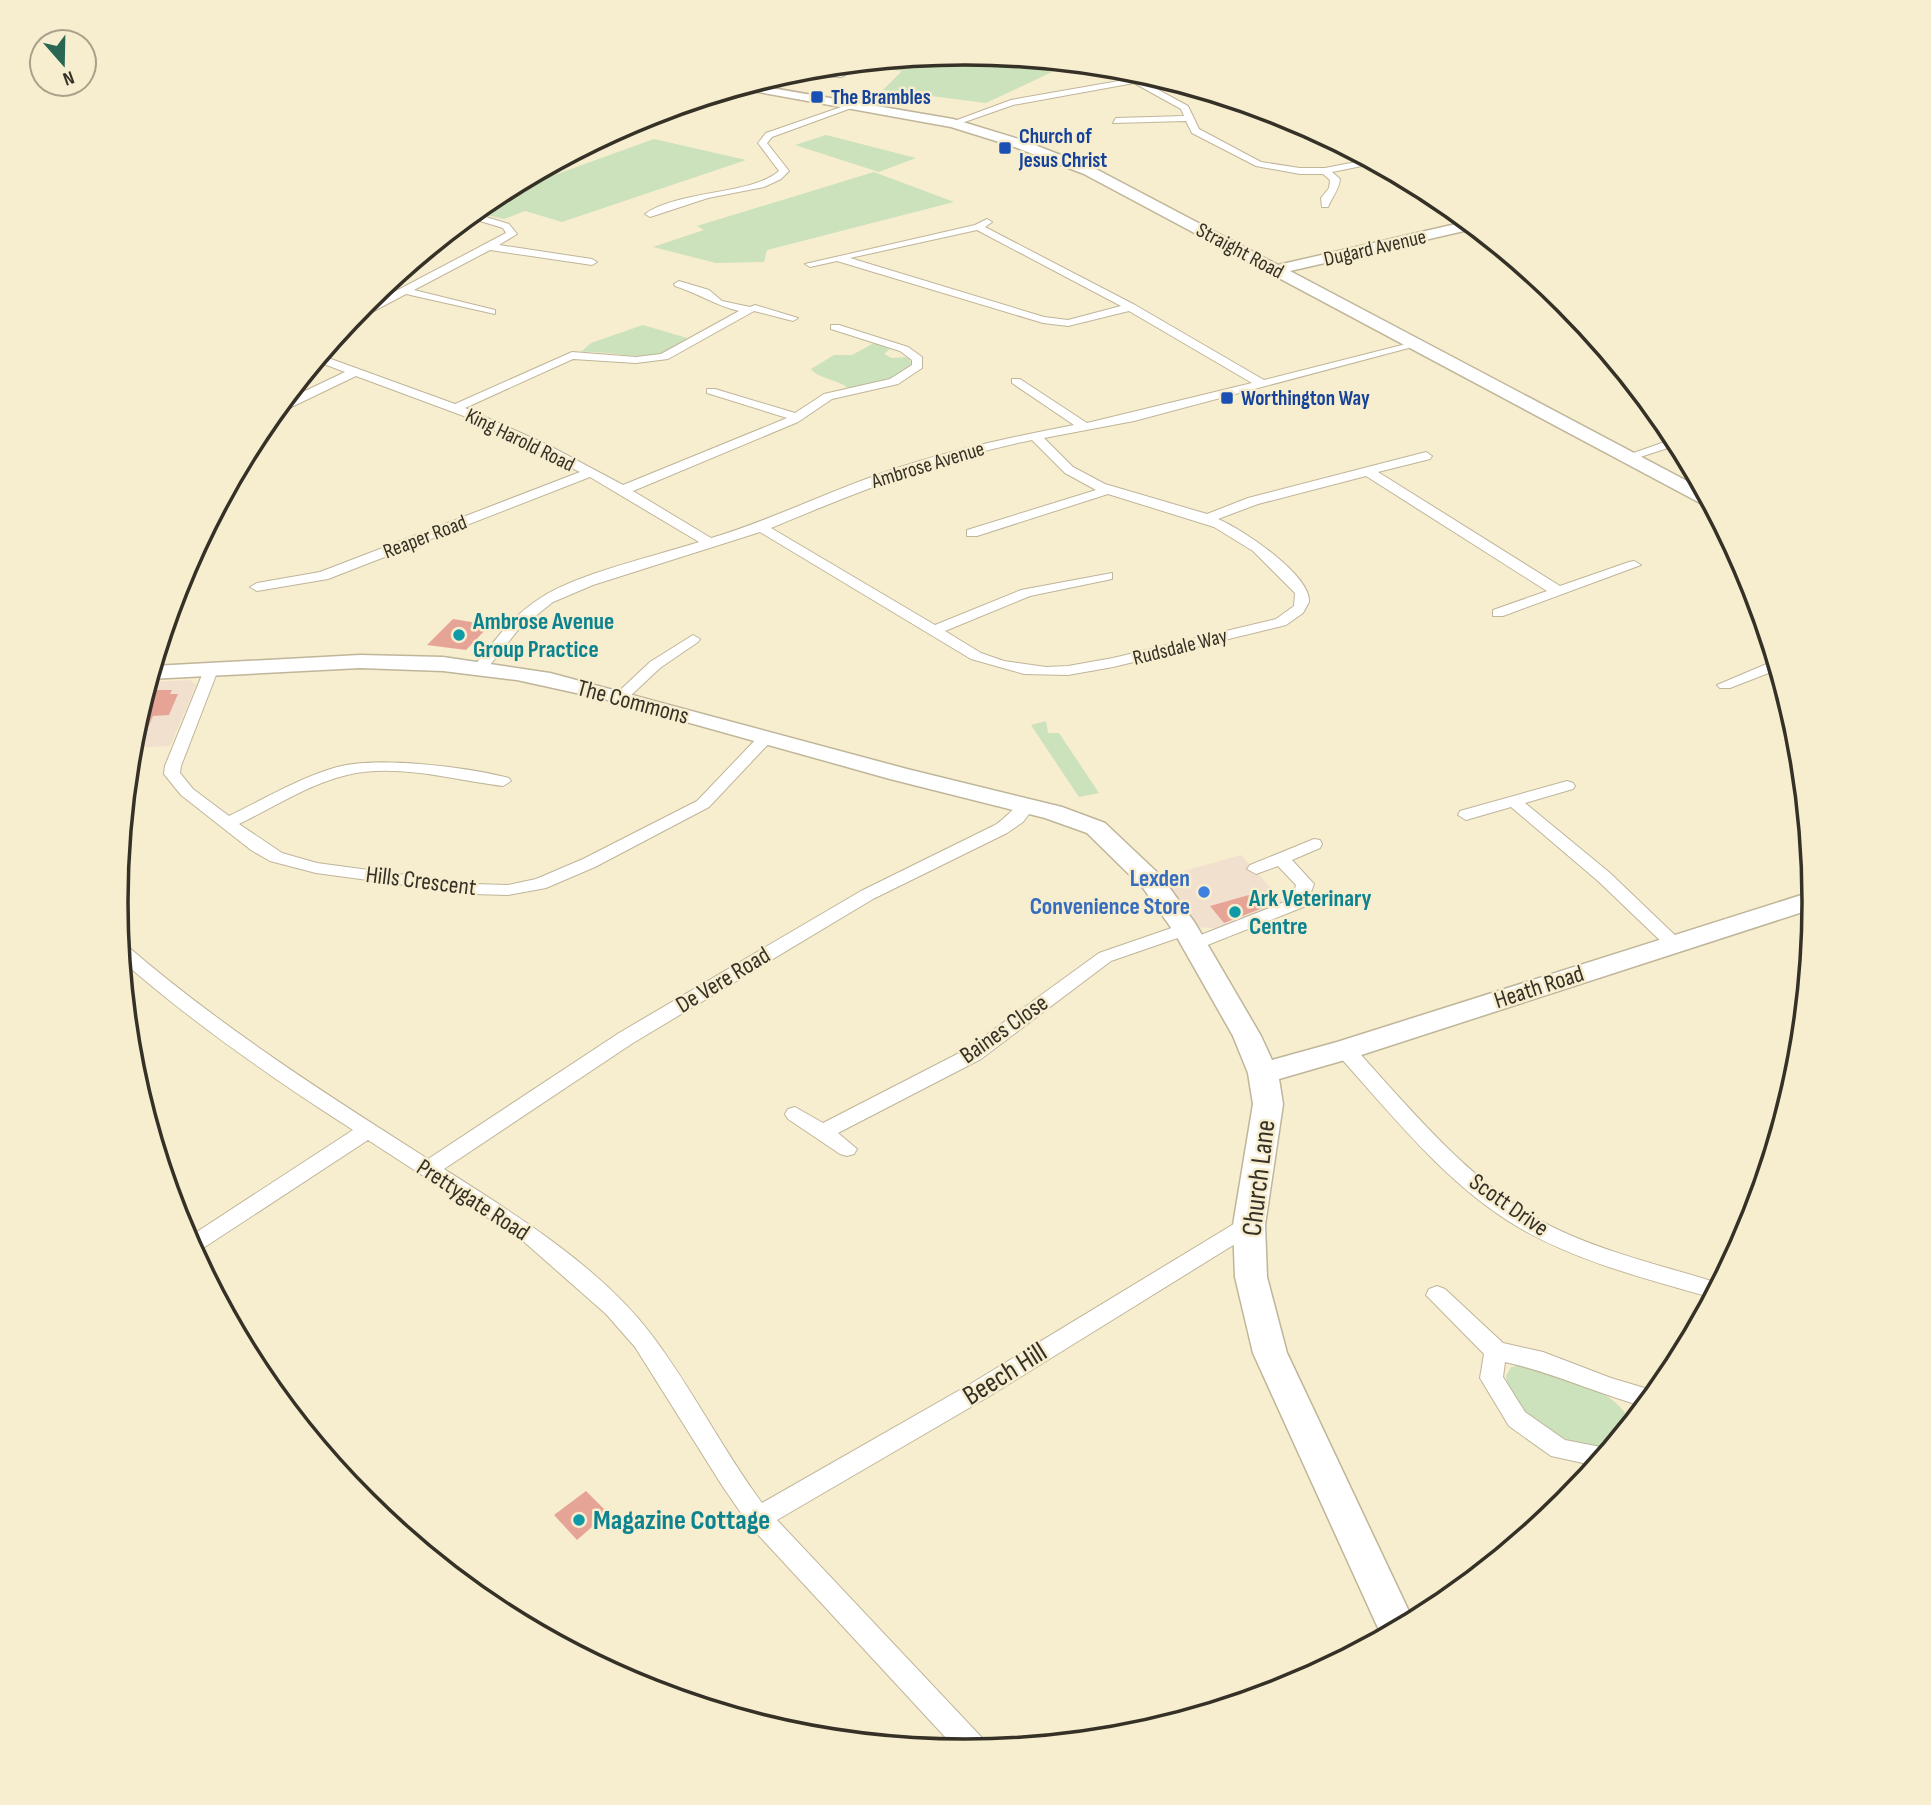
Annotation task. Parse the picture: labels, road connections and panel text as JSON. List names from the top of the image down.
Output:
{
  "streets": {
    "street": [
      "Dugard Avenue",
      "Straight Road",
      "King Harold Road",
      "Ambrose Avenue",
      "Reaper Road",
      "Rudsdale Way",
      "The Commons",
      "Hills Crescent",
      "De Vere Road",
      "Heath Road",
      "Baines Close",
      "Church Lane",
      "Prettygate Road",
      "Scott Drive",
      "Beech Hill"
    ]
  },
  "crossings": [
    ["Dugard Avenue", "Straight Road"],
    ["Straight Road", "Ambrose Avenue"],
    ["King Harold Road", "Ambrose Avenue"],
    ["King Harold Road", "Reaper Road"],
    ["Ambrose Avenue", "Rudsdale Way"],
    ["Ambrose Avenue", "The Commons"],
    ["The Commons", "Hills Crescent"],
    ["The Commons", "De Vere Road"],
    ["The Commons", "Church Lane"],
    ["De Vere Road", "Prettygate Road"],
    ["Heath Road", "Church Lane"],
    ["Heath Road", "Scott Drive"],
    ["Baines Close", "Church Lane"],
    ["Church Lane", "Beech Hill"],
    ["Prettygate Road", "Beech Hill"]
  ],
  "places": {
    "transit": ["The Brambles", "Church of Jesus Christ", "Worthington Way"],
    "other": [
      "Ambrose Avenue Group Practice",
      "Lexden Convenience Store",
      "Ark Veterinary Centre",
      "Magazine Cottage"
    ]
  },
  "north": "bottom"
}
